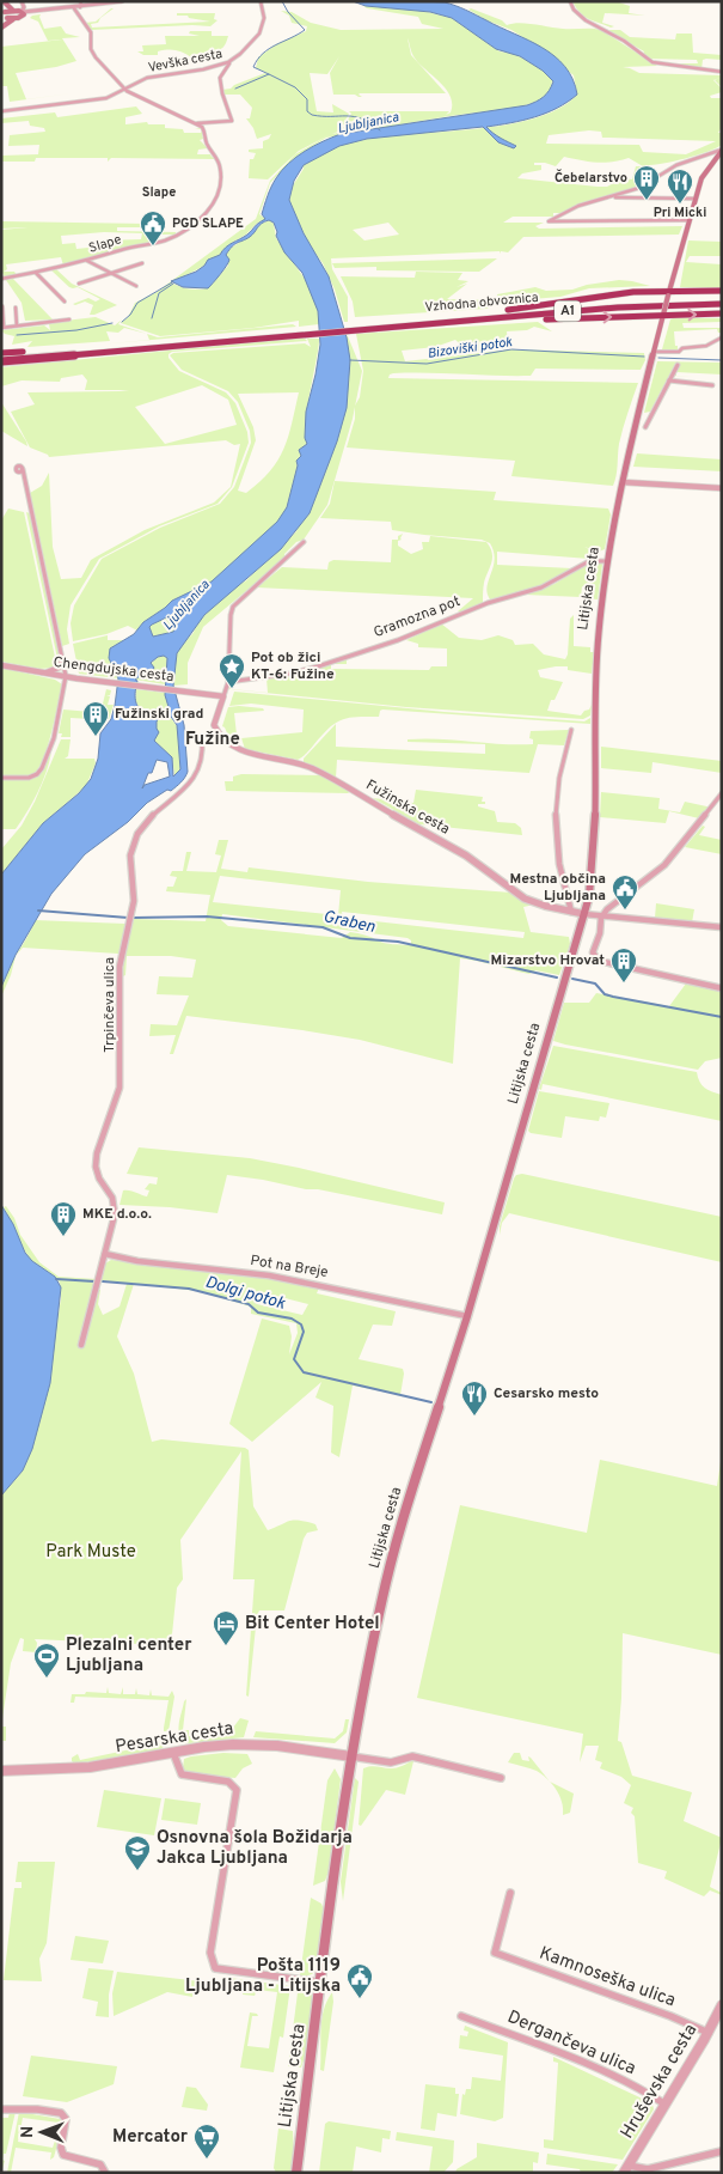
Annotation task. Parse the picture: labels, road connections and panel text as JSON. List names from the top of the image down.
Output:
{
  "streets": {
    "highway": ["Vzhodna obvoznica", "A1"],
    "main road": ["Litijska cesta"],
    "street": [
      "Vevška cesta",
      "Slape",
      "Gramozna pot",
      "Chengdujska cesta",
      "Fužinska cesta",
      "Trpinčeva ulica",
      "Pot na Breje",
      "Pesarska cesta",
      "Kamnoseška ulica",
      "Dergančeva ulica",
      "Hruševska cesta"
    ]
  },
  "crossings": [
    ["Vzhodna obvoznica", "A1"],
    ["Litijska cesta", "Gramozna pot"],
    ["Litijska cesta", "Fužinska cesta"],
    ["Litijska cesta", "Pot na Breje"],
    ["Litijska cesta", "Pesarska cesta"],
    ["Gramozna pot", "Trpinčeva ulica"],
    ["Chengdujska cesta", "Trpinčeva ulica"],
    ["Fužinska cesta", "Trpinčeva ulica"],
    ["Trpinčeva ulica", "Pot na Breje"],
    ["Kamnoseška ulica", "Hruševska cesta"],
    ["Dergančeva ulica", "Hruševska cesta"]
  ],
  "districts": ["Slape", "Fužine"],
  "water": [
    "Ljubljanica",
    "Bizoviški potok",
    "Graben",
    "Dolgi potok"
  ],
  "parks": ["Park Muste"],
  "places": {
    "building": [
      "Čebelarstvo",
      "Fužinski grad",
      "Mizarstvo Hrovat",
      "MKE d.o.o."
    ],
    "restaurant": ["Pri Micki", "Cesarsko mesto"],
    "public building": ["PGD SLAPE", "Mestna občina Ljubljana", "Pošta 1119 Ljubljana - Litijska"],
    "place": ["Pot ob žici KT-6: Fužine"],
    "hotel": ["Bit Center Hotel"],
    "sports": ["Plezalni center Ljubljana"],
    "school or university": ["Osnovna šola Božidarja Jakca Ljubljana"],
    "supermarket": ["Mercator"]
  },
  "north": "left"
}
